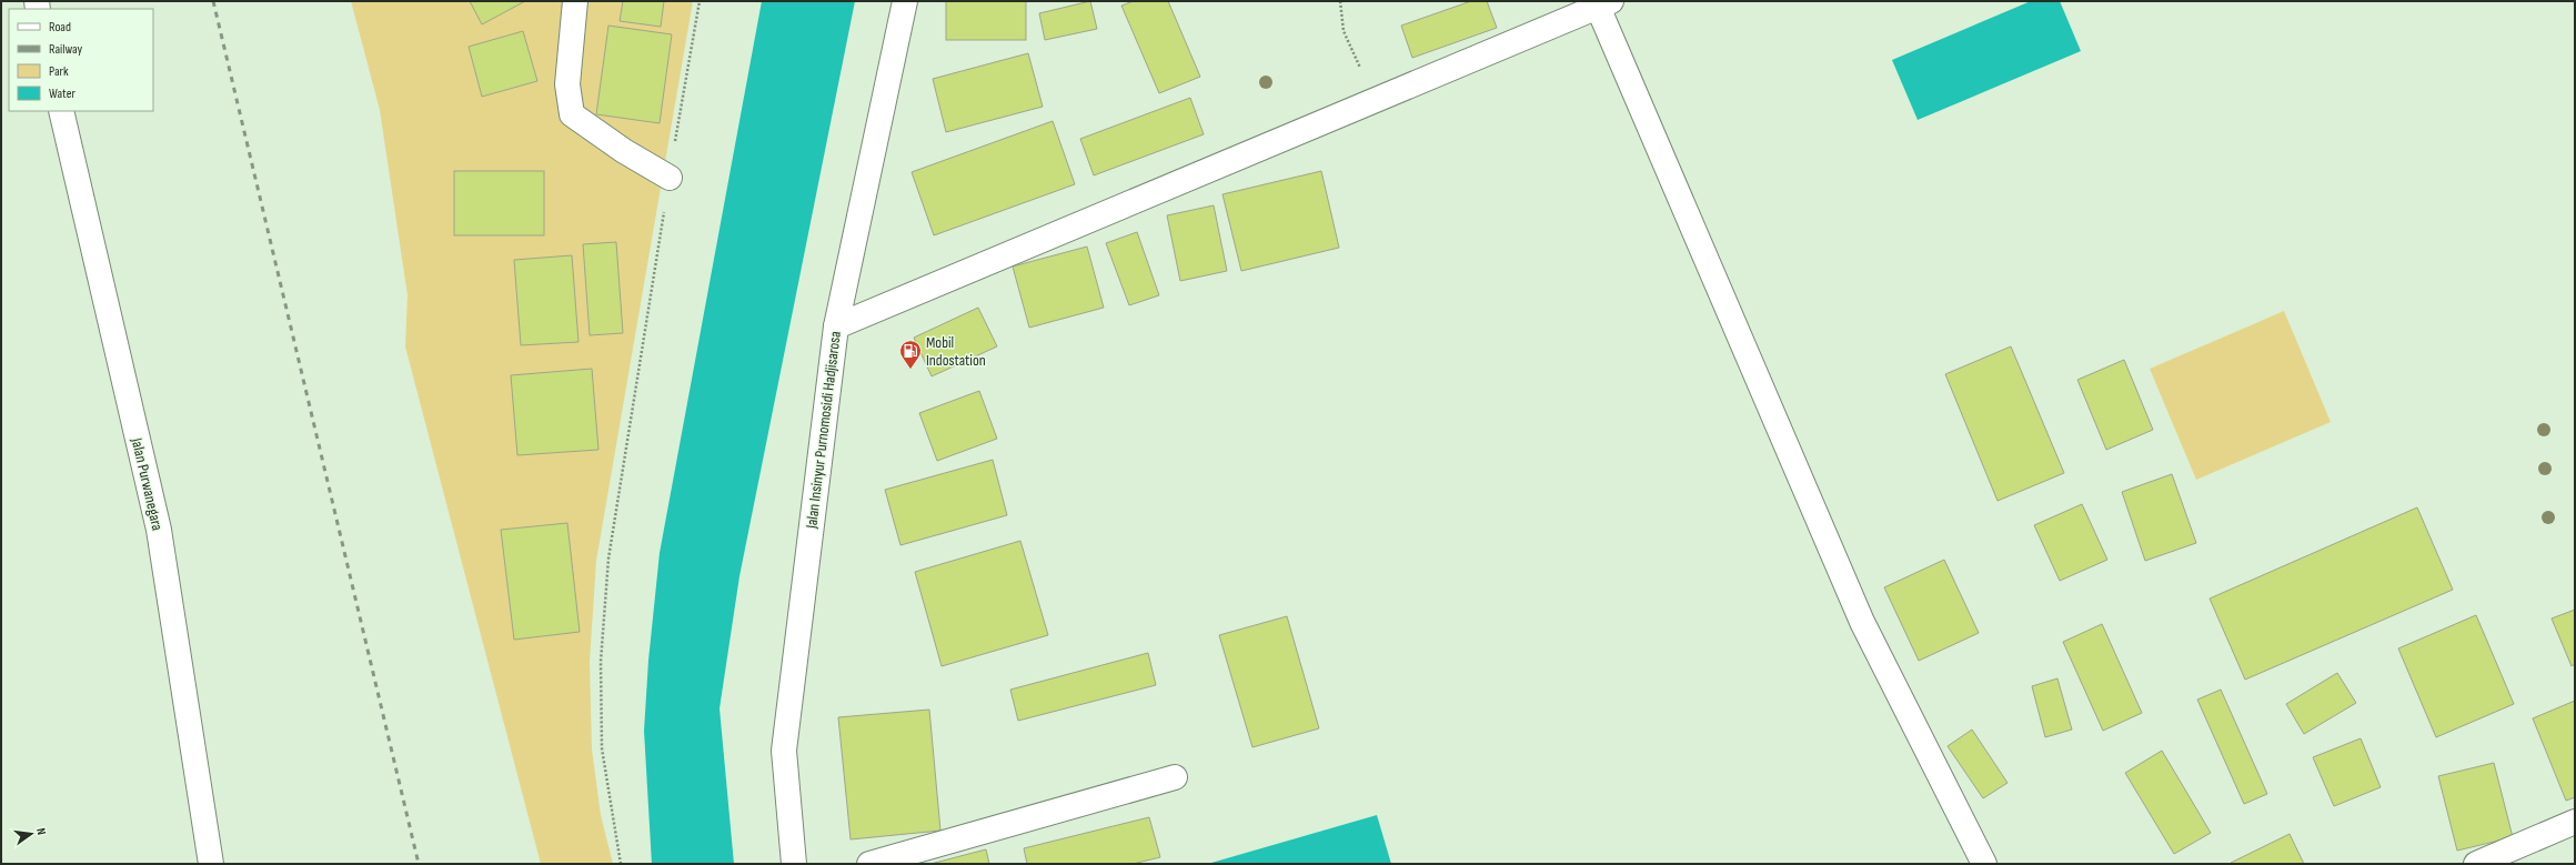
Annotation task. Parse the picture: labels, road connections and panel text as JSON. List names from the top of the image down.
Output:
{
  "streets": {
    "street": ["Jalan Insinyur Purnomosidi Hadjisarosa", "Jalan Purwanegara"]
  },
  "places": {
    "fuel station": ["Mobil Indostation"]
  },
  "legend": [
    "Road",
    "Railway",
    "Park",
    "Water"
  ],
  "north": "right"
}
